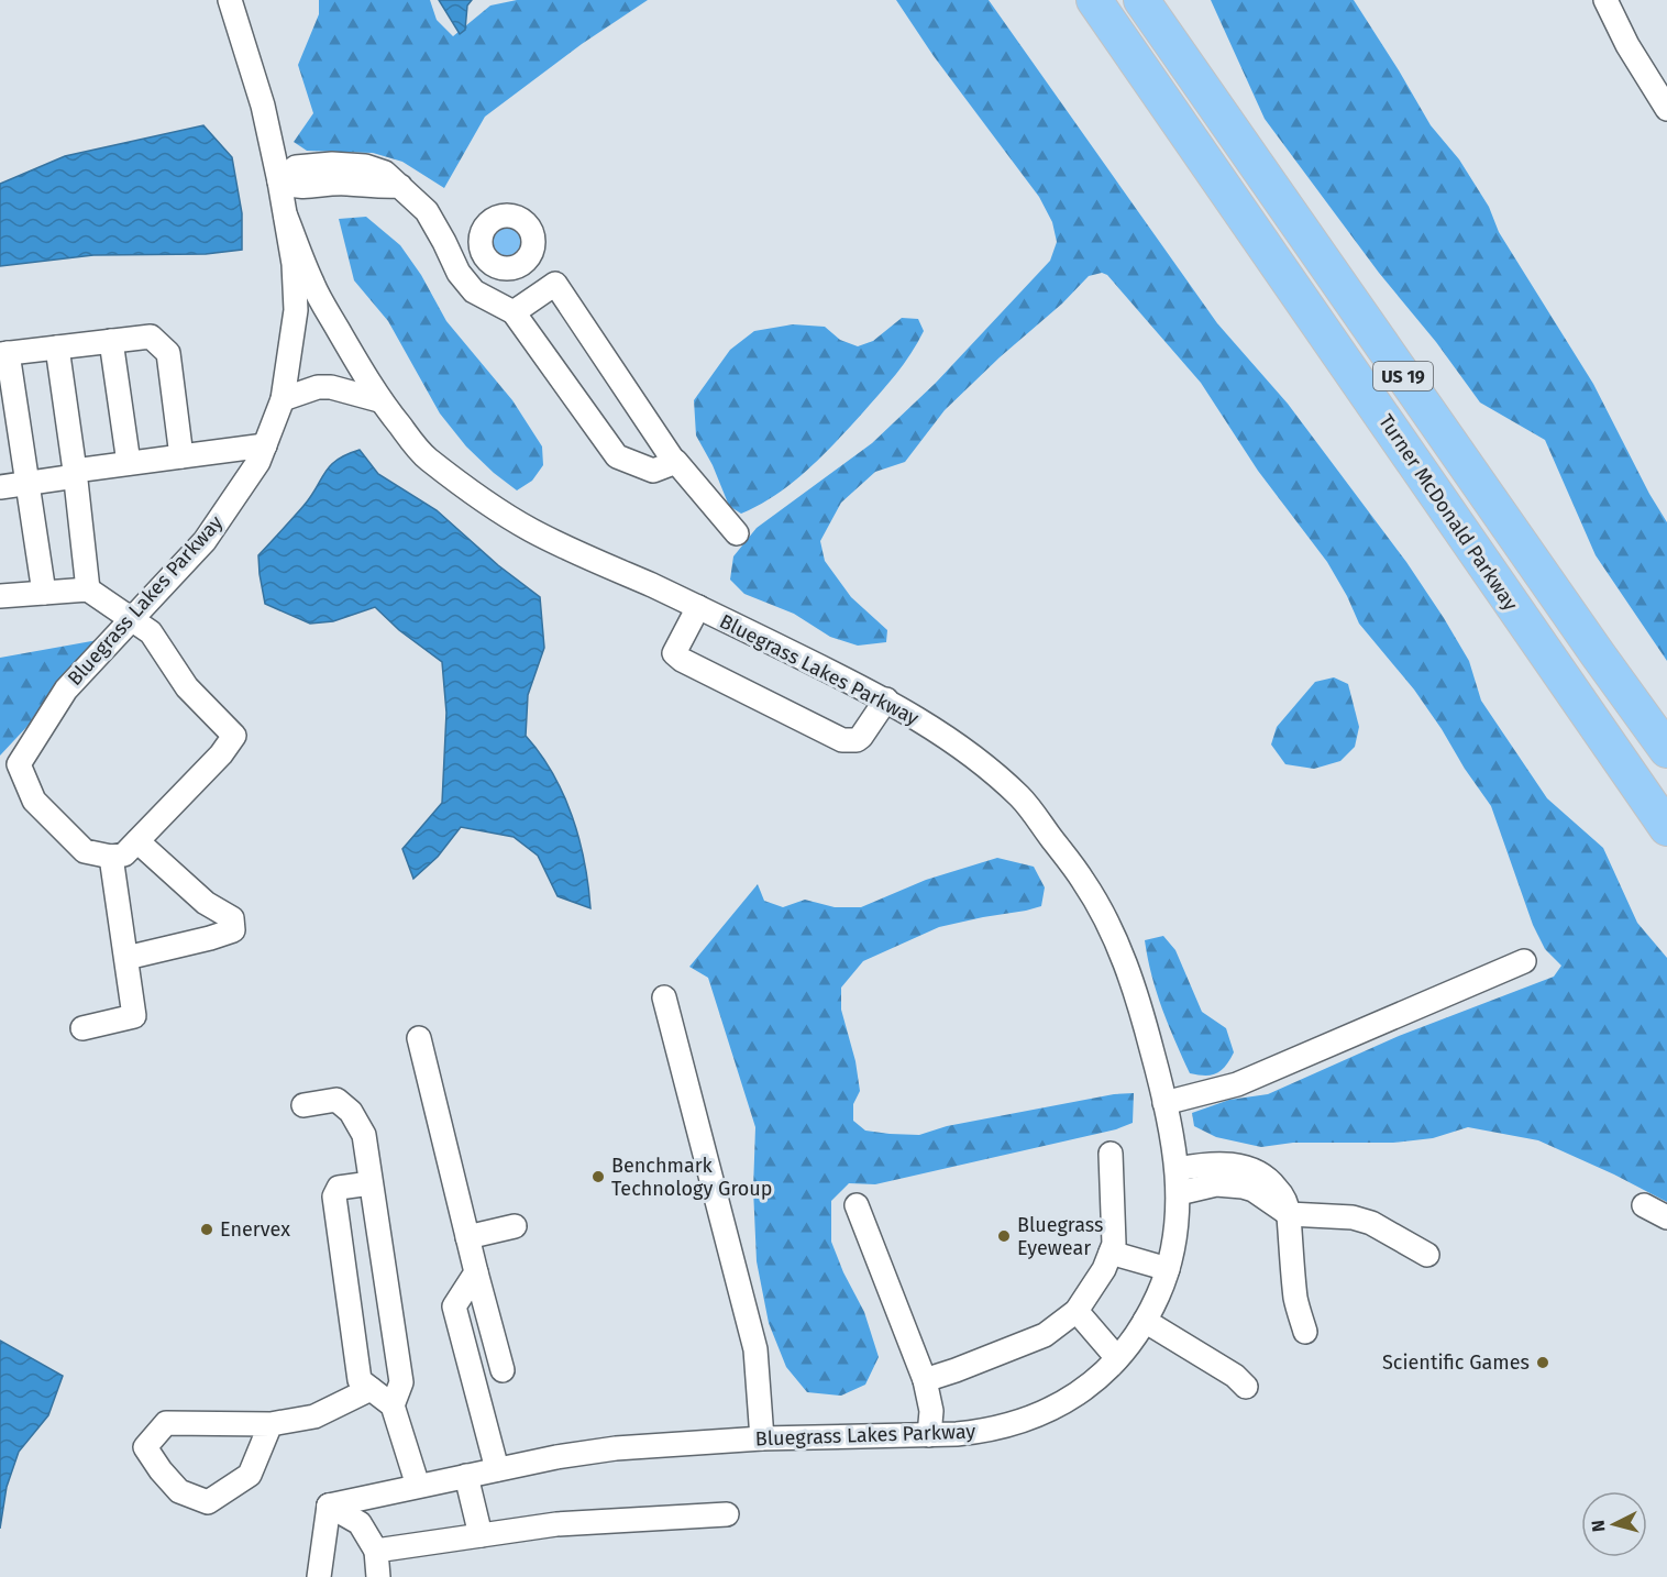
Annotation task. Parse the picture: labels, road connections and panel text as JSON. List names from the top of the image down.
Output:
{
  "streets": {
    "highway": ["US 19", "Turner McDonald Parkway"],
    "street": ["Bluegrass Lakes Parkway"]
  },
  "places": [
    "Benchmark Technology Group",
    "Enervex",
    "Bluegrass Eyewear",
    "Scientific Games"
  ],
  "north": "left"
}
